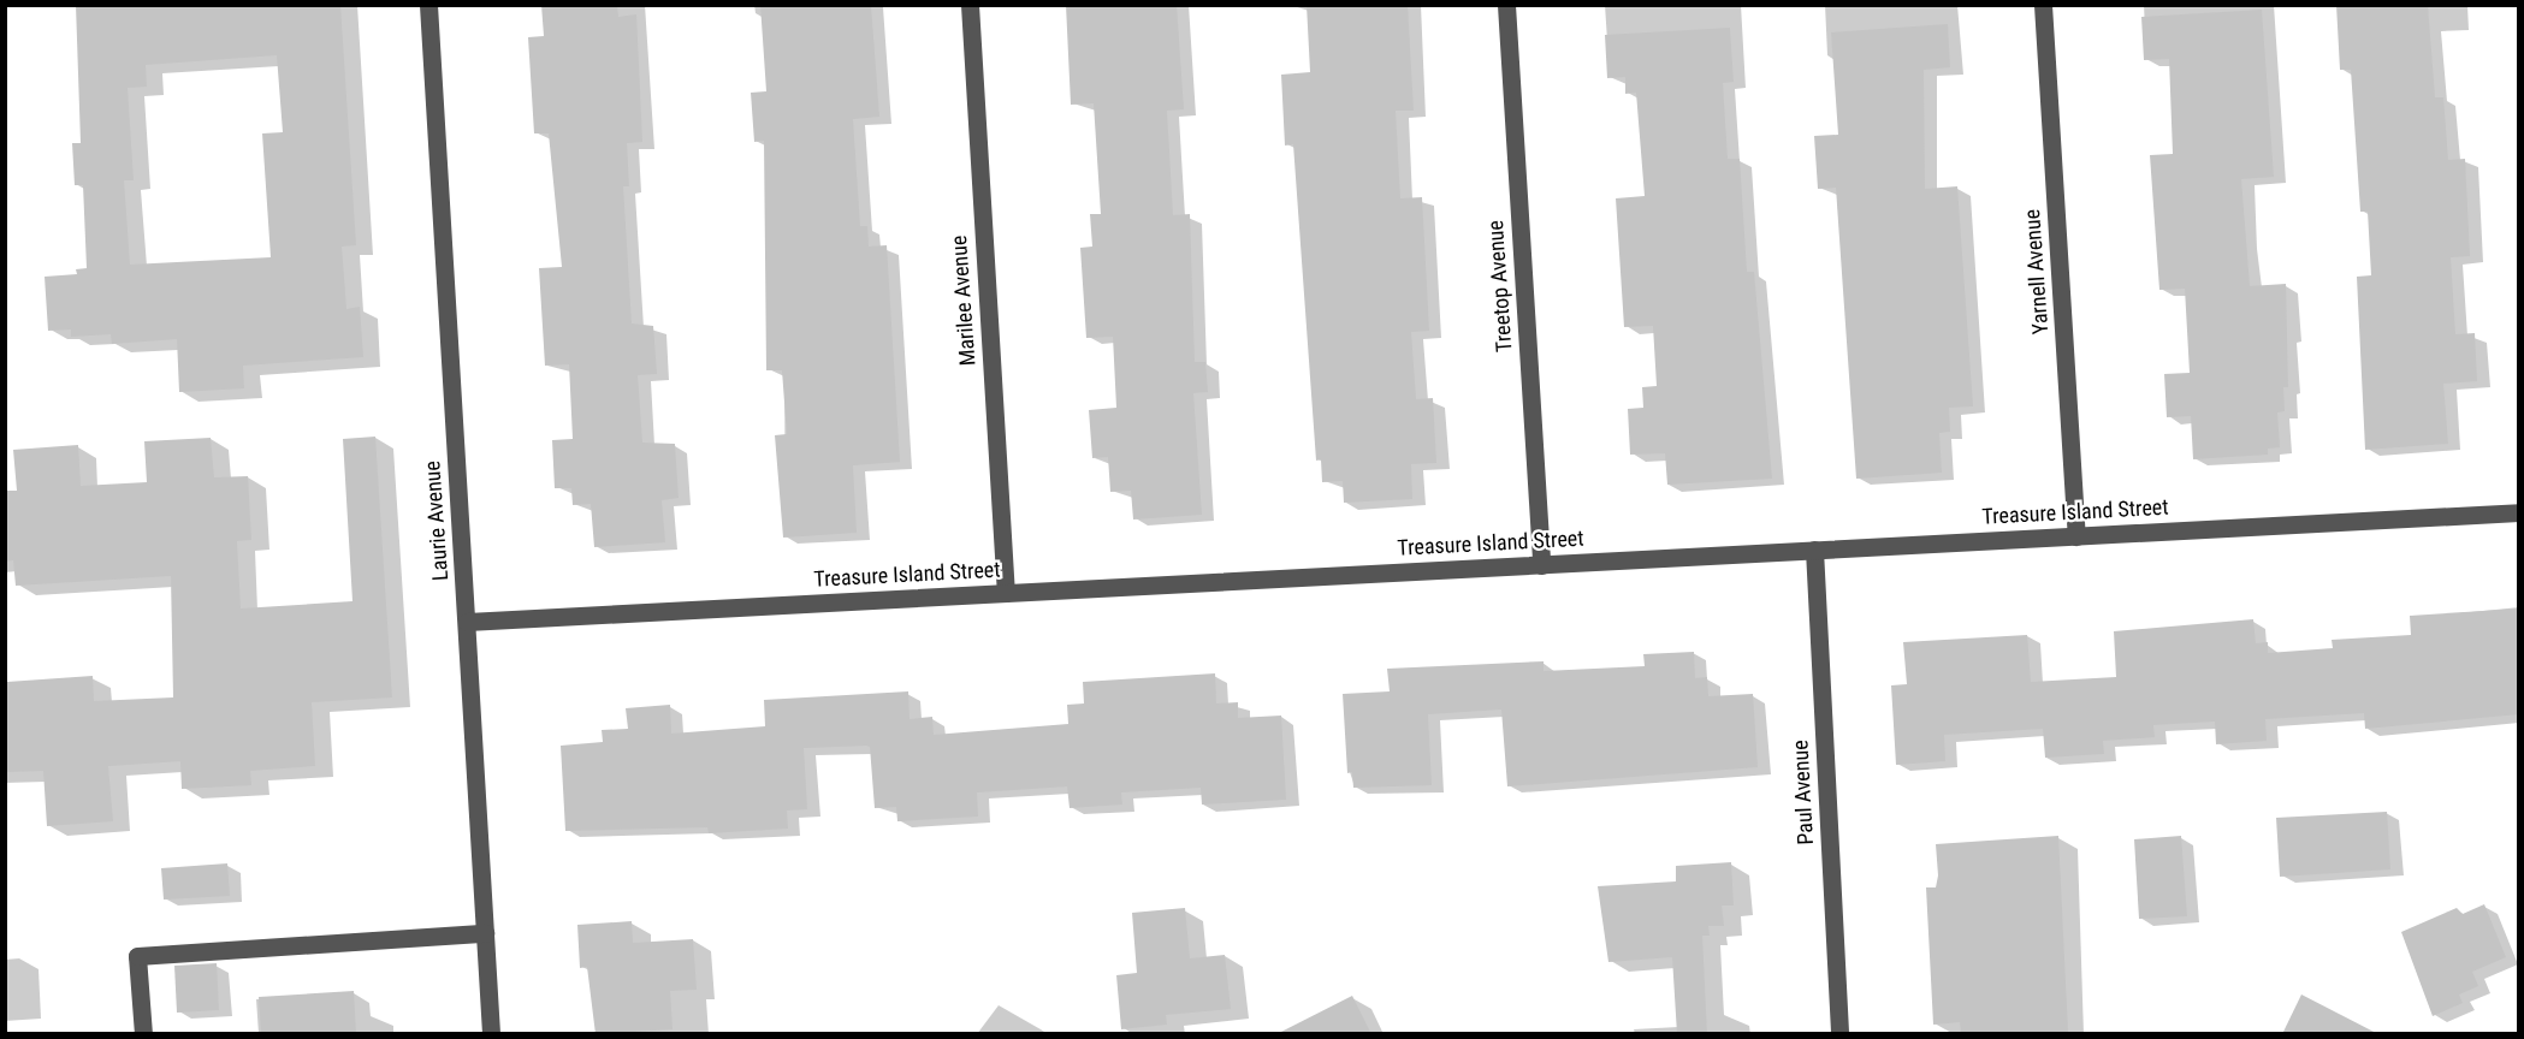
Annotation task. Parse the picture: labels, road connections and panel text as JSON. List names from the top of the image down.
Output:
{
  "streets": {
    "street": [
      "Yarnell Avenue",
      "Treetop Avenue",
      "Marilee Avenue",
      "Treasure Island Street",
      "Laurie Avenue",
      "Paul Avenue"
    ]
  },
  "crossings": [
    ["Yarnell Avenue", "Treasure Island Street"],
    ["Treetop Avenue", "Treasure Island Street"],
    ["Marilee Avenue", "Treasure Island Street"],
    ["Treasure Island Street", "Laurie Avenue"],
    ["Treasure Island Street", "Paul Avenue"]
  ]
}
